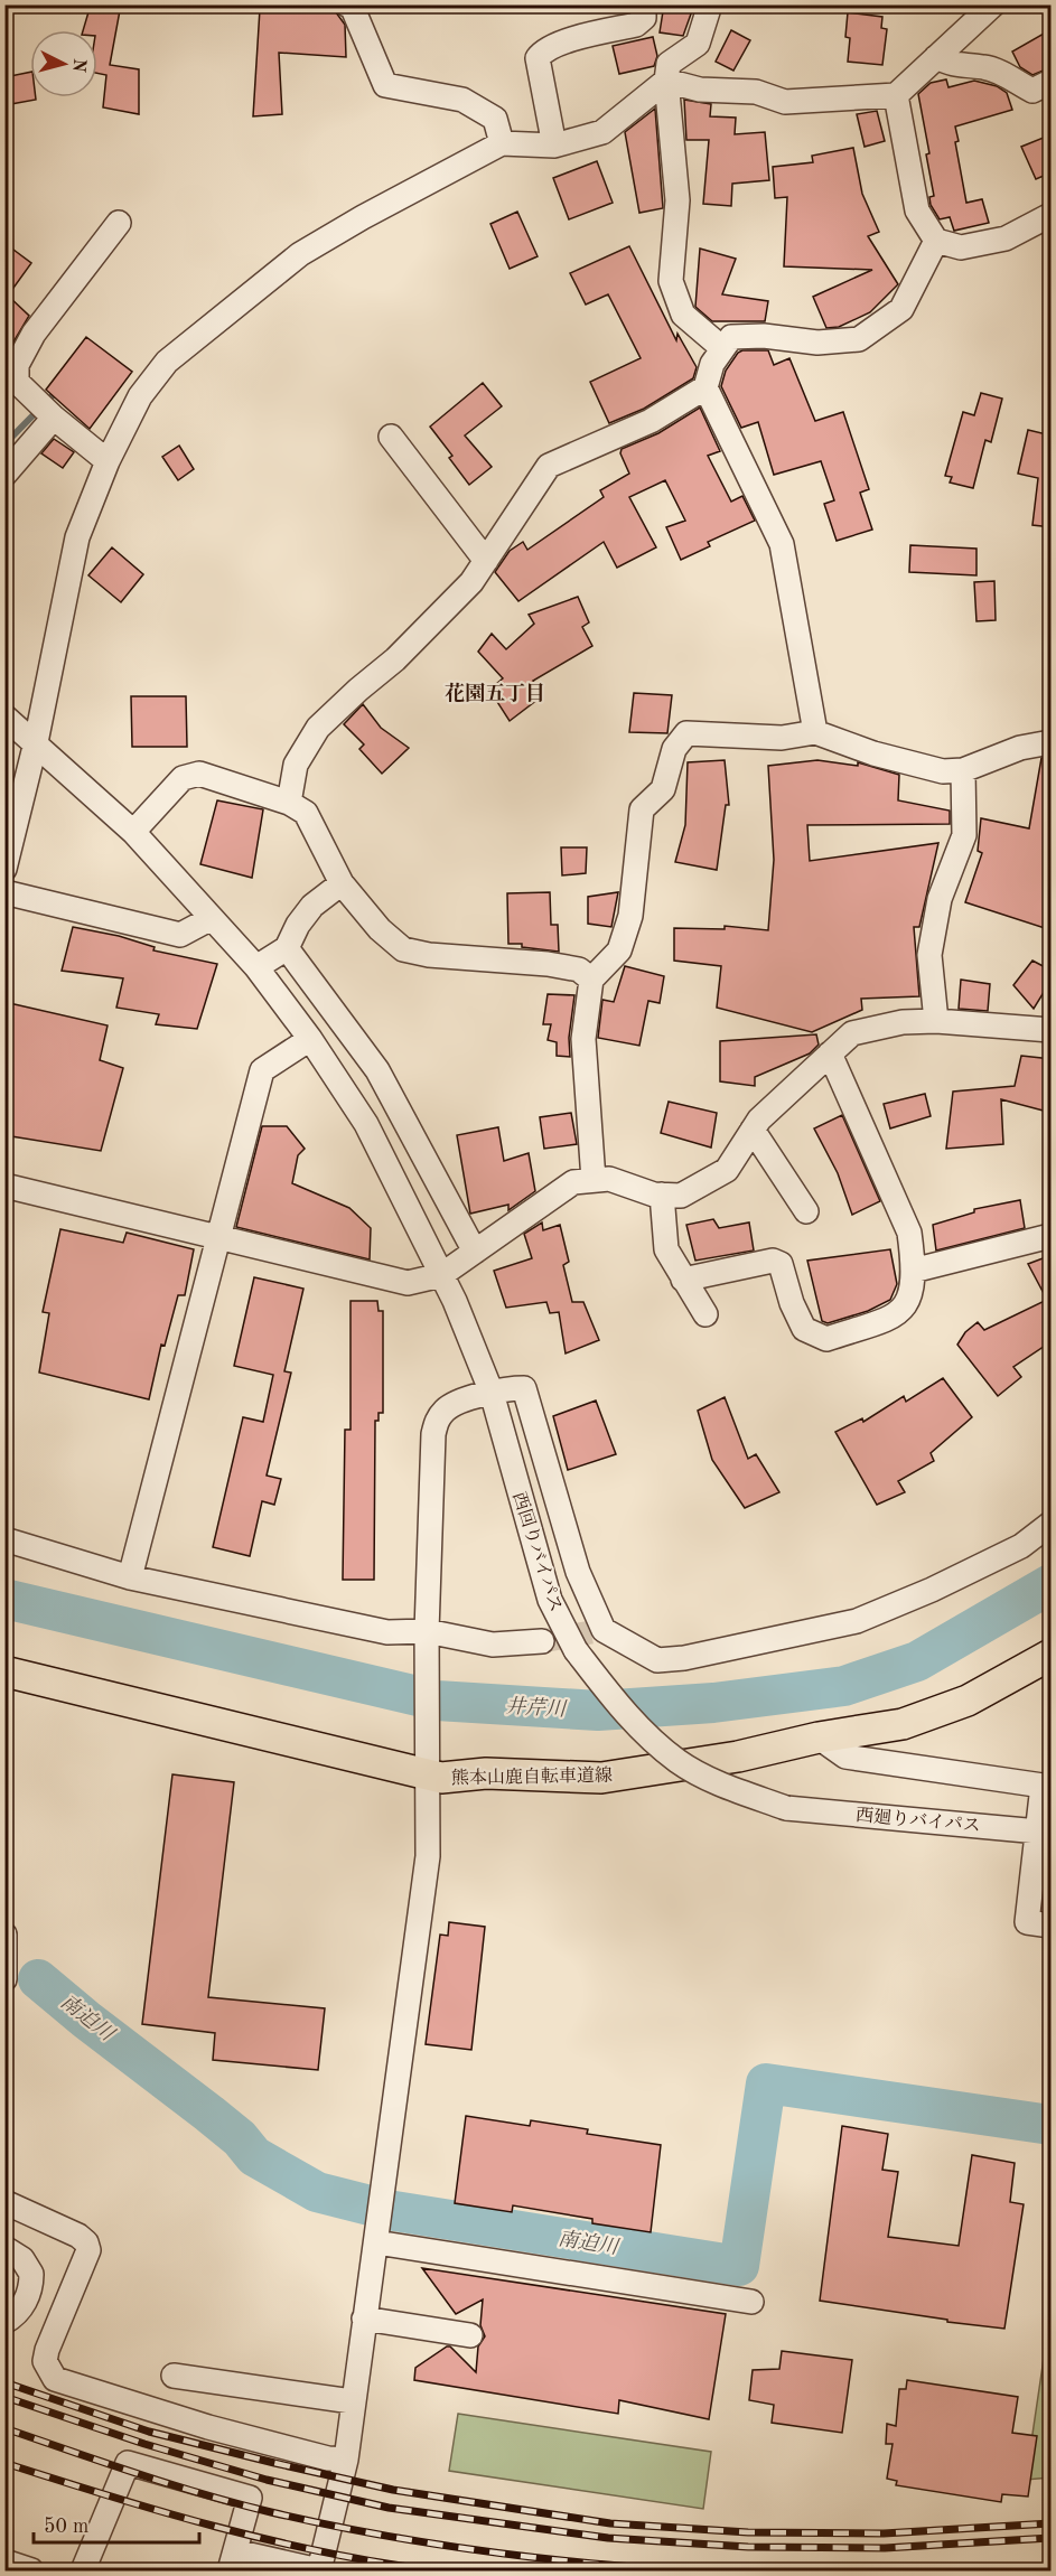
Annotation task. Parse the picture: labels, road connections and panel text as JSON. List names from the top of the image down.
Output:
{
  "streets": {
    "main road": ["熊本山鹿自転車道線"],
    "street": ["西回りバイパス", "西廻りバイパス"]
  },
  "crossings": [
    ["西回りバイパス", "西廻りバイパス"]
  ],
  "districts": ["花園五丁目"],
  "water": ["井芹川", "南迫川"],
  "scale_bar": "50 m",
  "north": "right"
}
